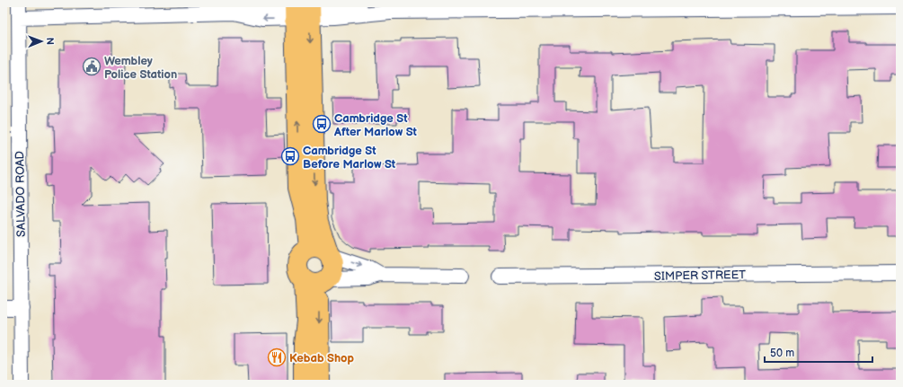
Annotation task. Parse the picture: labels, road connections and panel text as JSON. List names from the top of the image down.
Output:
{
  "streets": {
    "street": ["SALVADO ROAD", "SIMPER STREET"]
  },
  "places": {
    "public building": ["Wembley Police Station"],
    "bus stop": ["Cambridge St After Marlow St", "Cambridge St Before Marlow St"],
    "restaurant": ["Kebab Shop"]
  },
  "scale_bar": "50 m",
  "north": "right"
}
